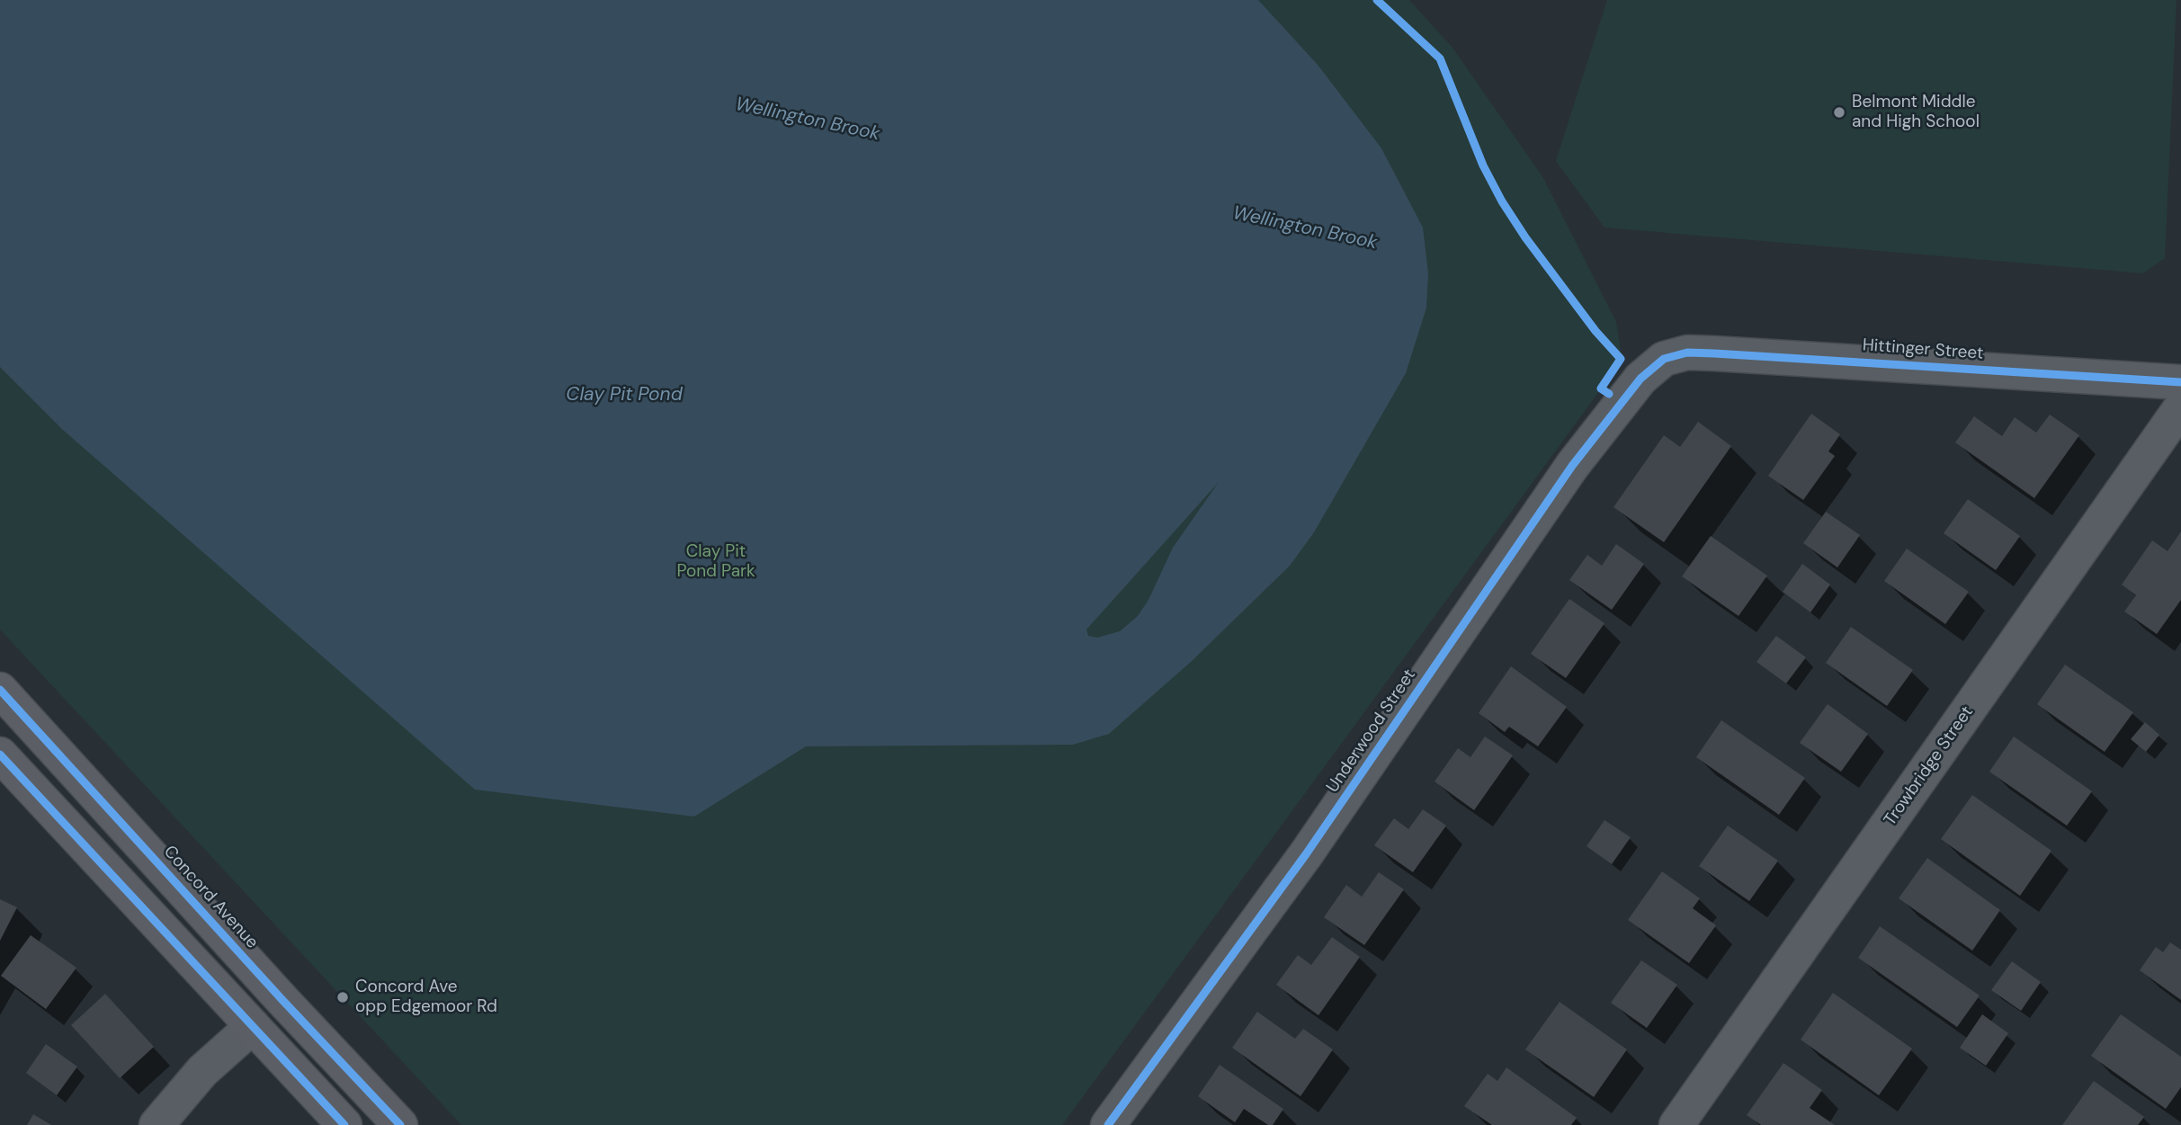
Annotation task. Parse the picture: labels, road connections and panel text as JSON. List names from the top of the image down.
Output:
{
  "streets": {
    "main road": ["Concord Avenue"],
    "street": ["Hittinger Street", "Underwood Street", "Trowbridge Street"]
  },
  "crossings": [
    ["Hittinger Street", "Underwood Street"]
  ],
  "water": ["Wellington Brook", "Clay Pit Pond"],
  "parks": ["Clay Pit Pond Park"],
  "places": ["Belmont Middle and High School", "Concord Ave opp Edgemoor Rd"]
}
